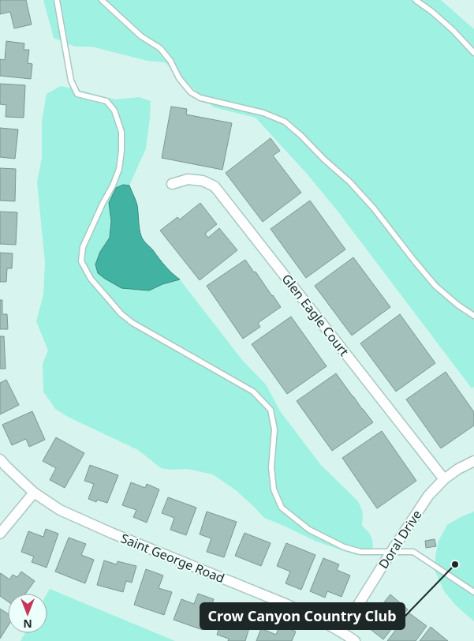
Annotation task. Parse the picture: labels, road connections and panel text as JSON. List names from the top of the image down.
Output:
{
  "streets": {
    "street": ["Glen Eagle Court", "Doral Drive", "Saint George Road"]
  },
  "crossings": [
    ["Glen Eagle Court", "Doral Drive"],
    ["Doral Drive", "Saint George Road"]
  ],
  "places": ["Crow Canyon Country Club"],
  "north": "bottom"
}
